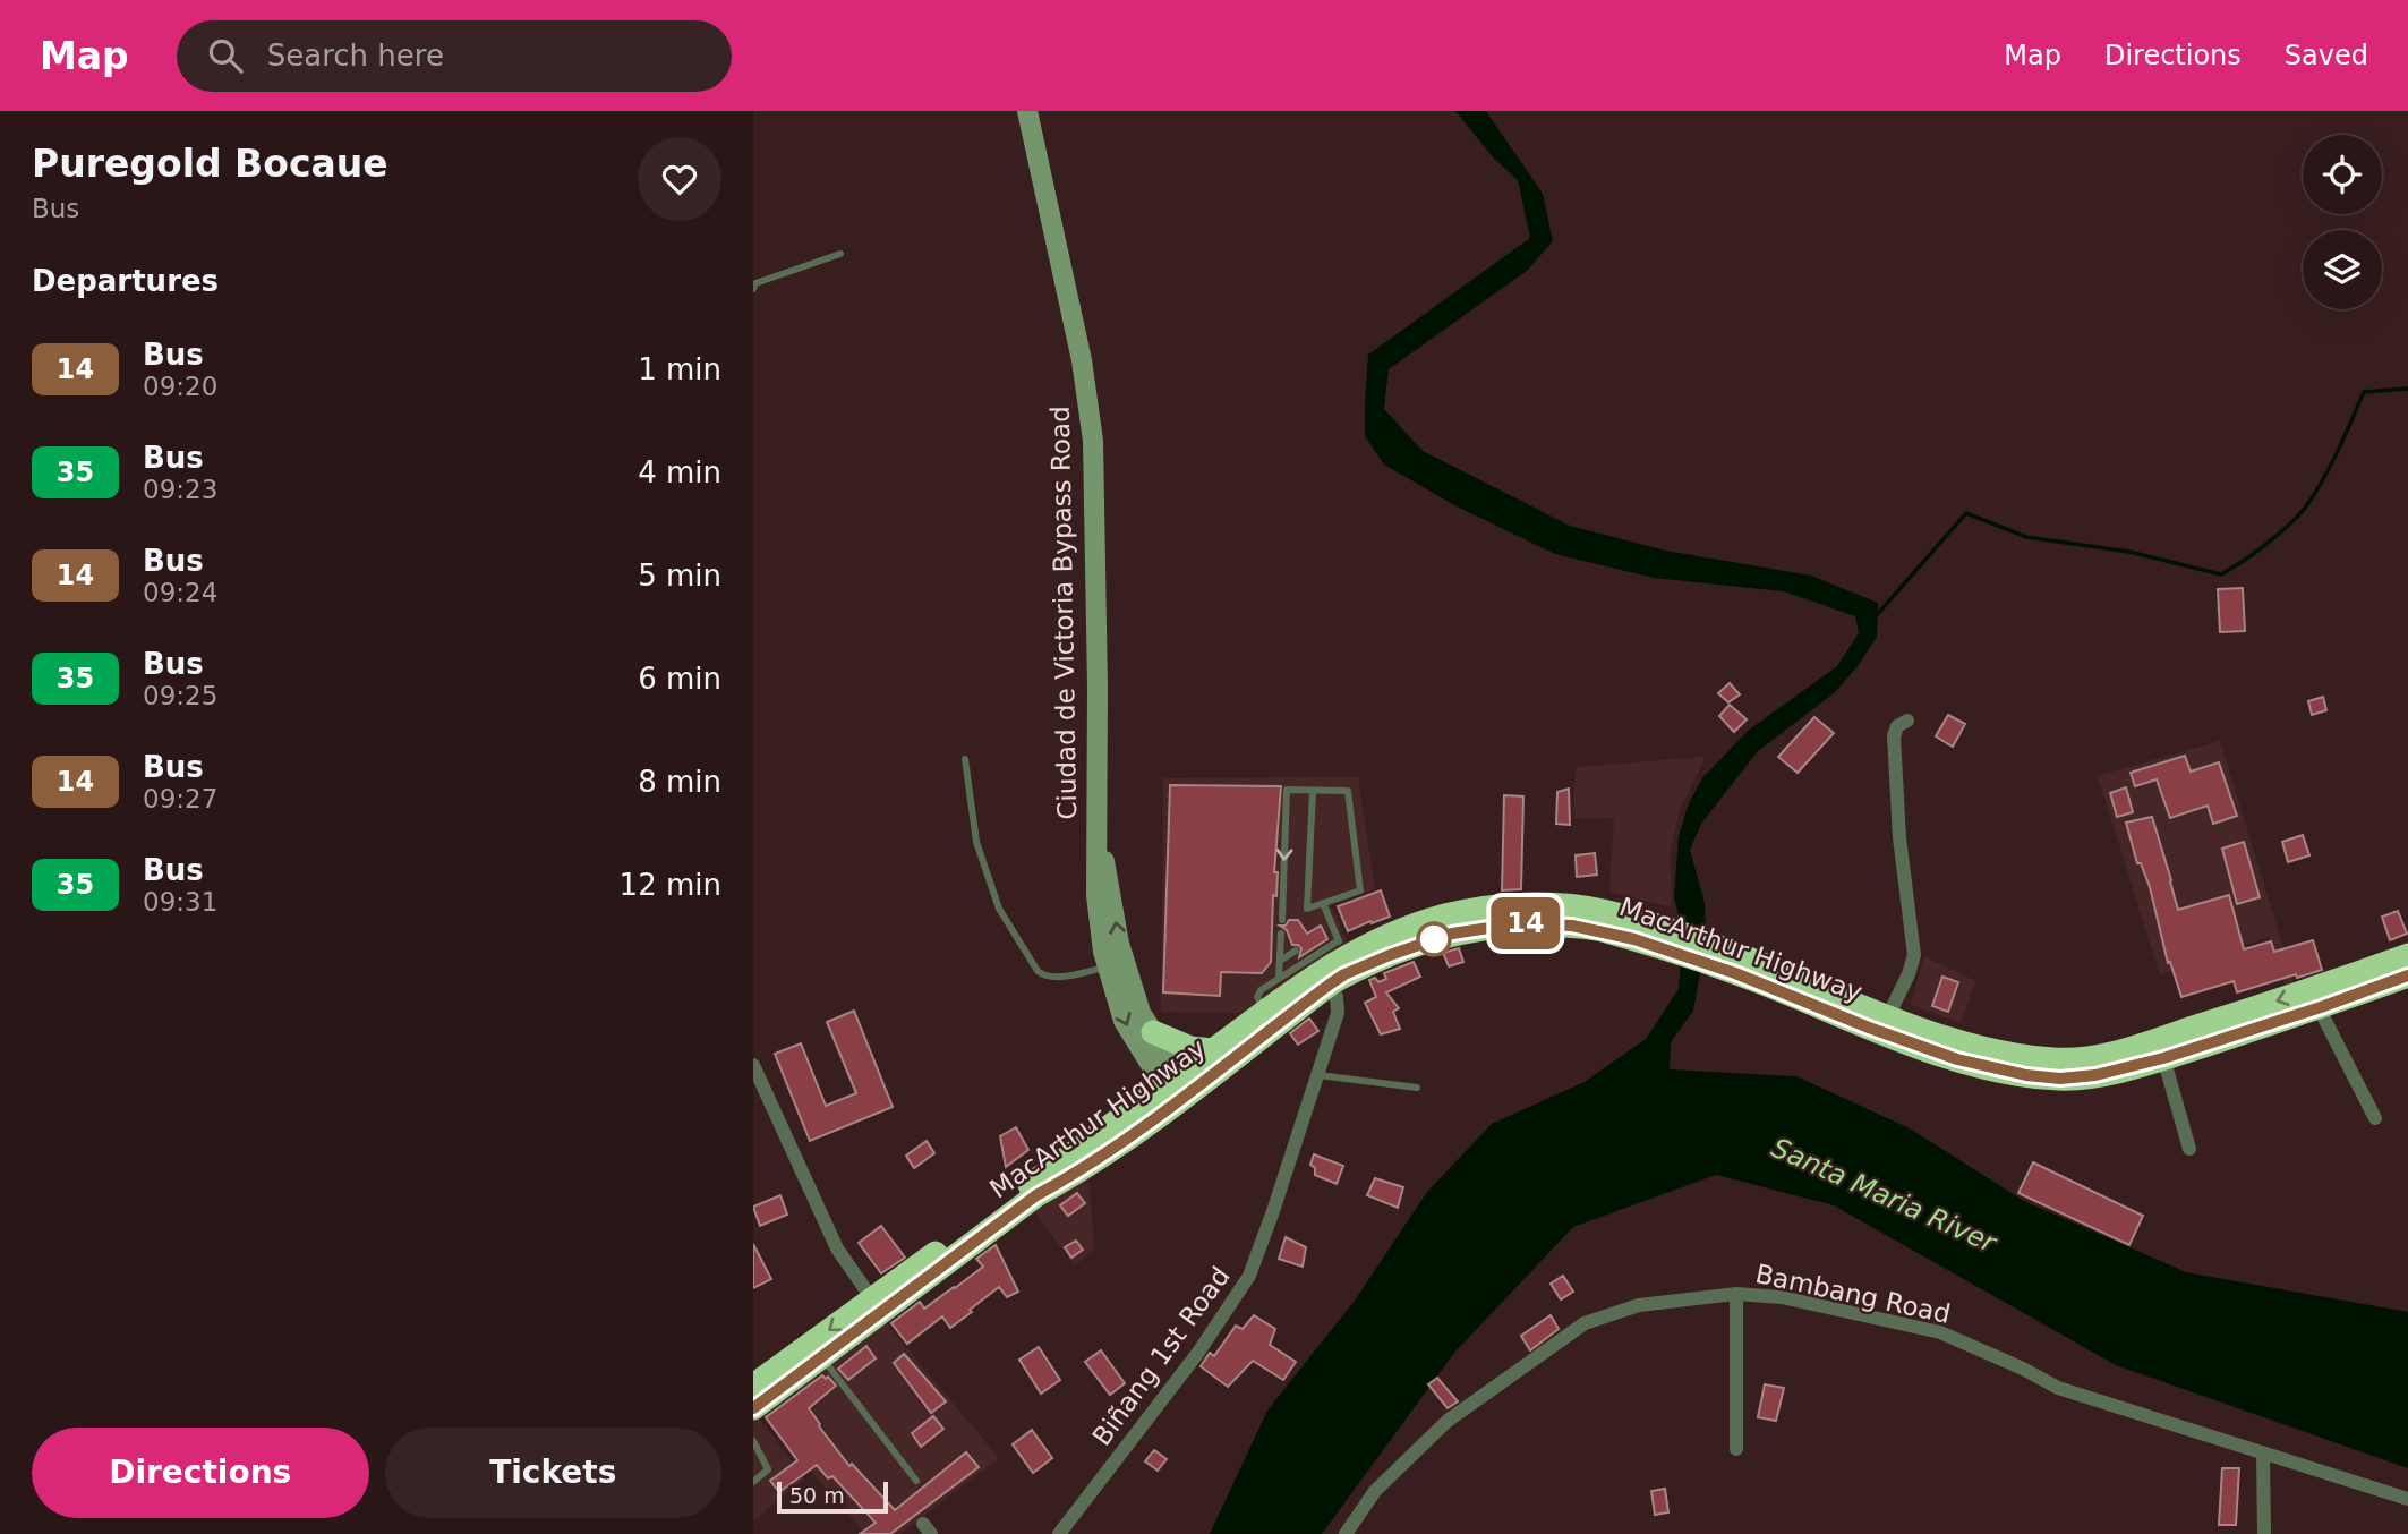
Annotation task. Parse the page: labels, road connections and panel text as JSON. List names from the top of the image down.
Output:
{
  "streets": {
    "highway": ["MacArthur Highway"],
    "main road": ["Ciudad de Victoria Bypass Road"],
    "street": ["Bambang Road", "Biñang 1st Road"]
  },
  "crossings": [
    ["Ciudad de Victoria Bypass Road", "MacArthur Highway"],
    ["MacArthur Highway", "Biñang 1st Road"]
  ],
  "water": ["Santa Maria River"],
  "lines": ["bus line 14"],
  "scale_bar": "50 m",
  "page": {
    "header": "Map",
    "search": "Search here",
    "nav": ["Map", "Directions", "Saved"],
    "heading": [
      ["Puregold Bocaue", "Bus"],
      "Departures"
    ],
    "on_map": "14",
    "list": [
      {
        "mark": "14",
        "name": "Bus",
        "note": "09:20",
        "value": "1 min"
      },
      {
        "mark": "35",
        "name": "Bus",
        "note": "09:23",
        "value": "4 min"
      },
      {
        "mark": "14",
        "name": "Bus",
        "note": "09:24",
        "value": "5 min"
      },
      {
        "mark": "35",
        "name": "Bus",
        "note": "09:25",
        "value": "6 min"
      },
      {
        "mark": "14",
        "name": "Bus",
        "note": "09:27",
        "value": "8 min"
      },
      {
        "mark": "35",
        "name": "Bus",
        "note": "09:31",
        "value": "12 min"
      }
    ],
    "buttons": ["Directions", "Tickets"],
    "scale": "50 m"
  }
}
